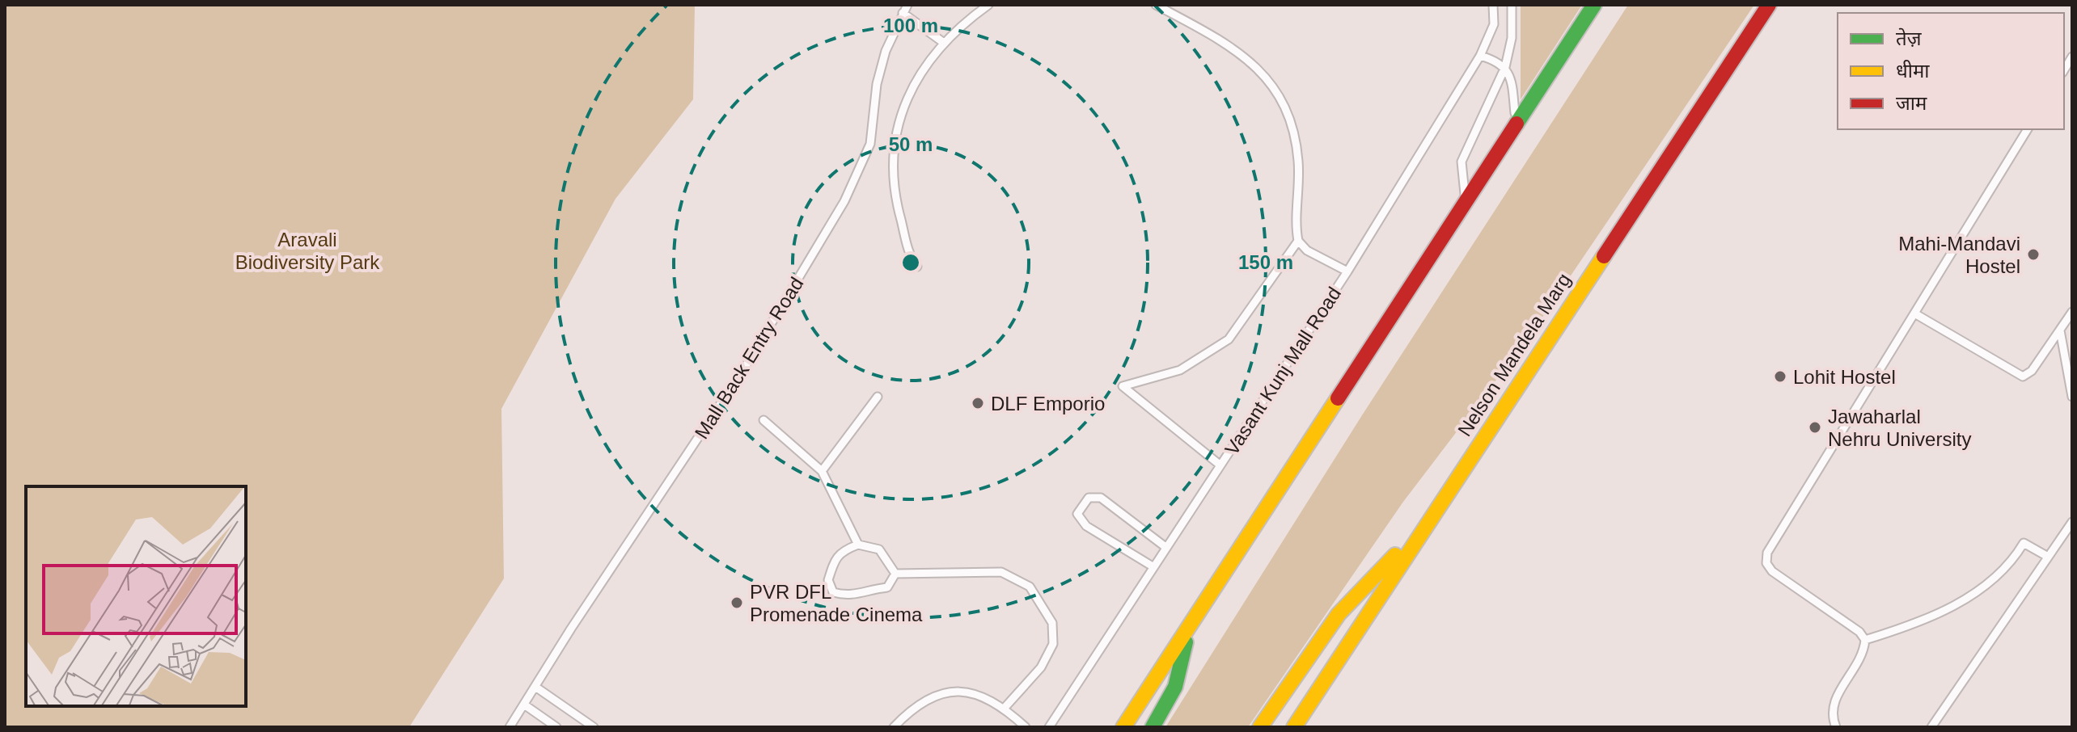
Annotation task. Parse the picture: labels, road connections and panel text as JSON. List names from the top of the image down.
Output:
{
  "streets": {
    "main road": ["Nelson Mandela Marg"],
    "lane": ["Mall Back Entry Road", "Vasant Kunj Mall Road"]
  },
  "parks": ["Aravali Biodiversity Park"],
  "places": [
    "Mahi-Mandavi Hostel",
    "Lohit Hostel",
    "DLF Emporio",
    "Jawaharlal Nehru University",
    "PVR DFL Promenade Cinema"
  ],
  "legend": ["तेज़", "धीमा", "जाम"],
  "rings": ["100 m", "50 m", "150 m"]
}
